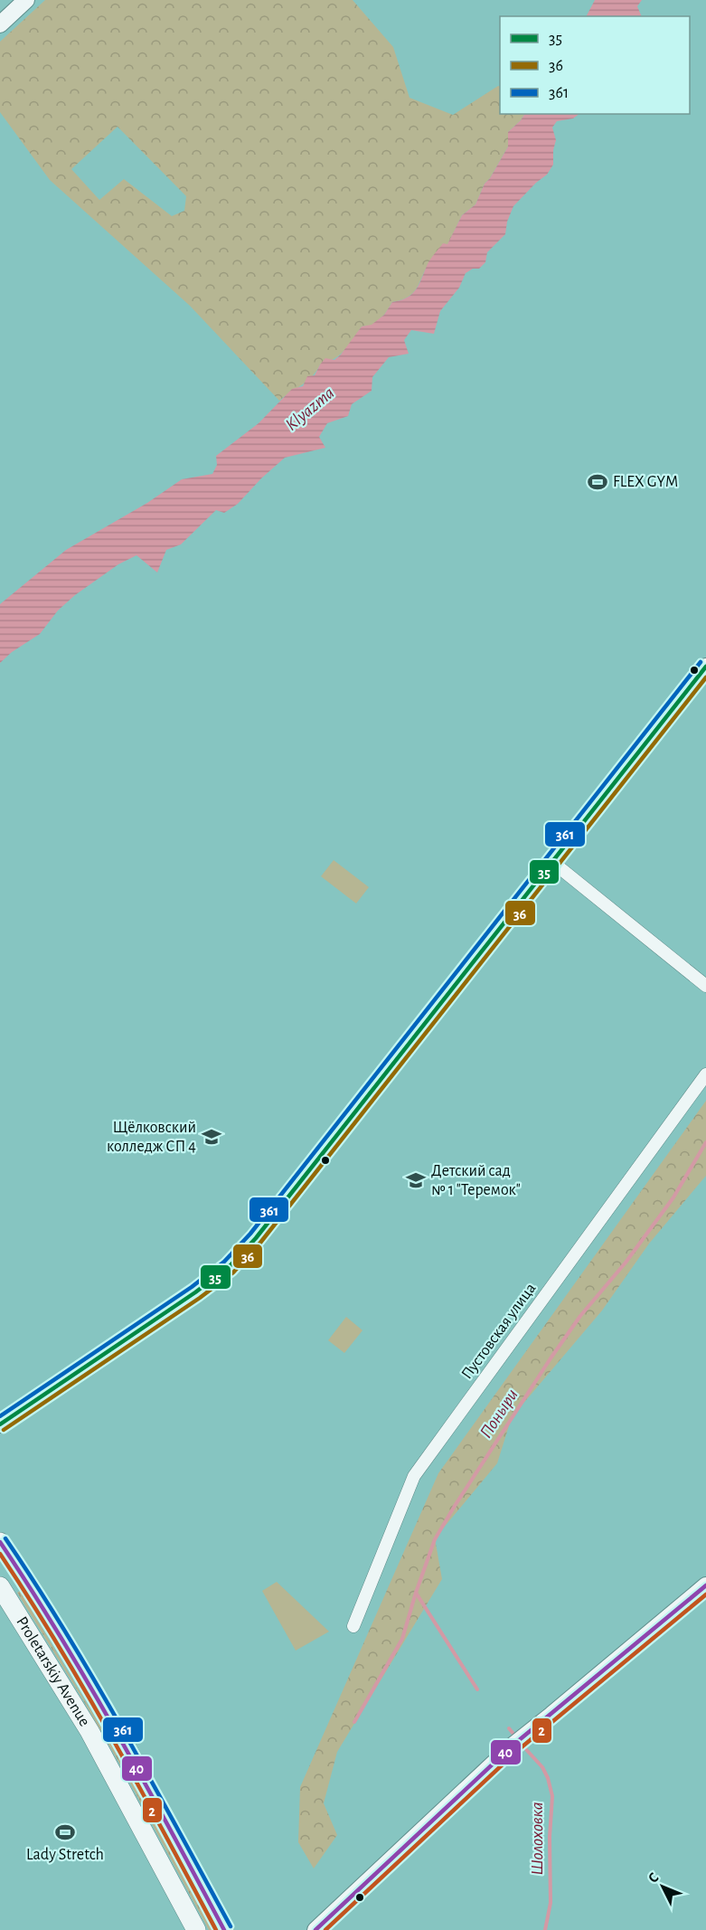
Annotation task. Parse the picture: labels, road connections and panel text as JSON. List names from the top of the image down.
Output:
{
  "streets": {
    "main road": ["Proletarskiy Avenue"],
    "street": ["Пустовская улица"]
  },
  "water": ["Klyazma", "Поныри", "Шолоховка"],
  "places": {
    "sports": ["FLEX GYM", "Lady Stretch"],
    "school or university": ["Щёлковский колледж СП 4", "Детский сад № 1 \"Теремок\""]
  },
  "lines": [
    "transit line 361",
    "transit line 35",
    "transit line 36",
    "transit line 40",
    "transit line 2"
  ],
  "legend": ["35", "36", "361"],
  "north": "top left"
}
